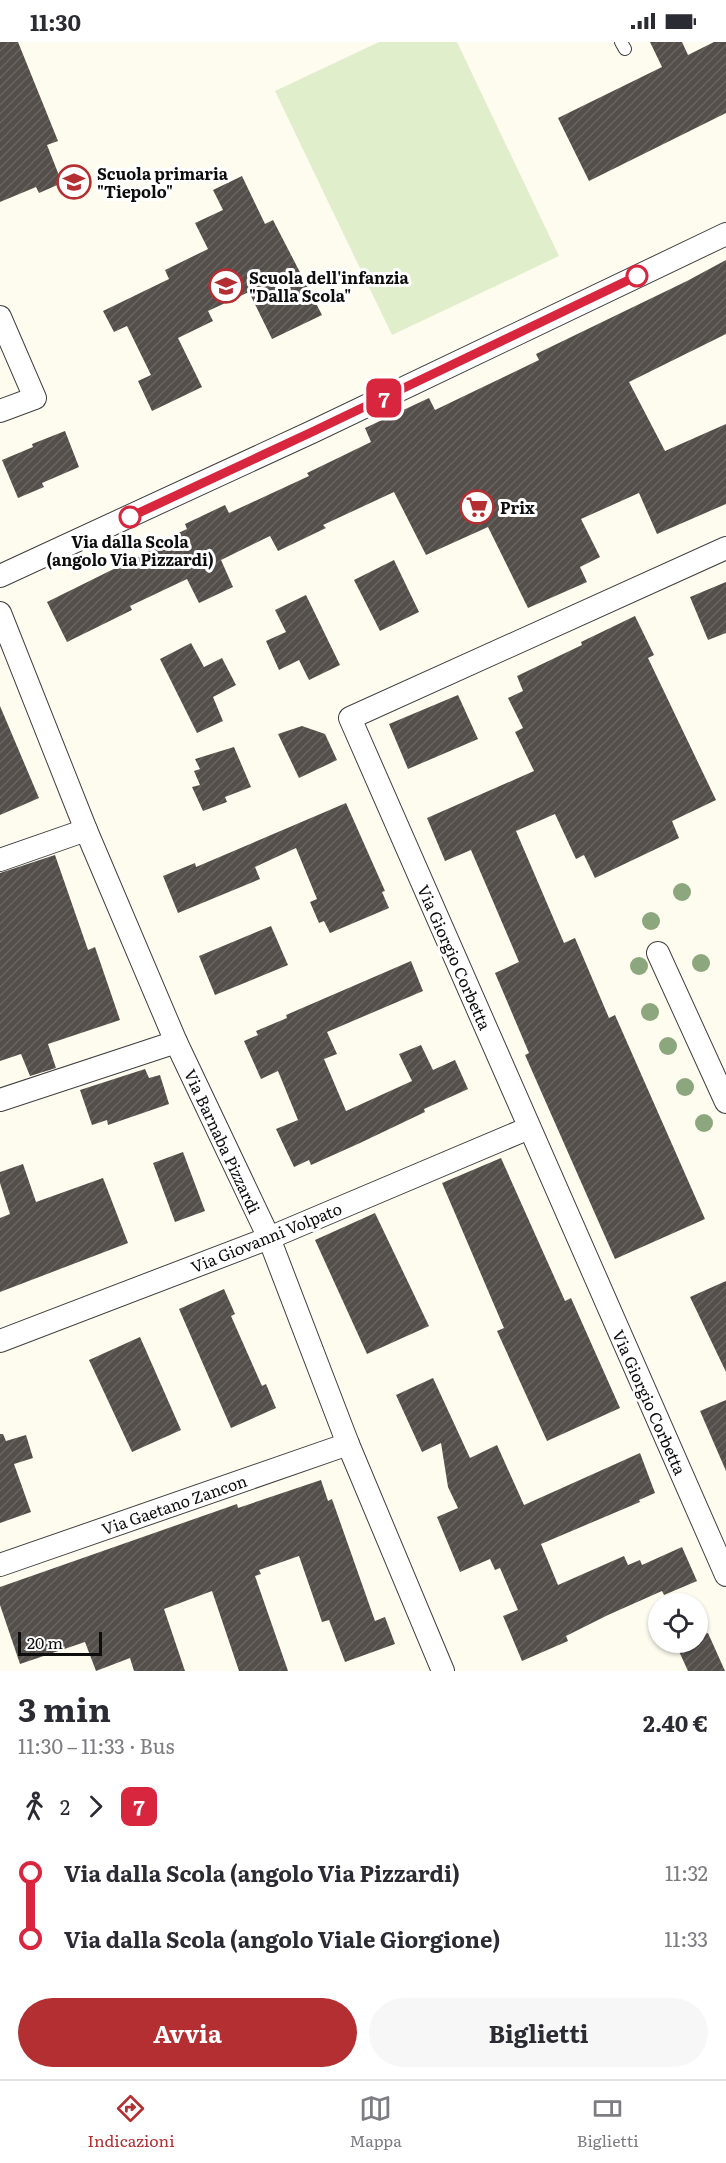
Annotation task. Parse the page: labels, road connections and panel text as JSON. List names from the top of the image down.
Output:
{
  "streets": {
    "street": [
      "Via Giorgio Corbetta",
      "Via Barnaba Pizzardi",
      "Via Giovanni Volpato",
      "Via Gaetano Zancon"
    ]
  },
  "crossings": [
    ["Via Giorgio Corbetta", "Via Giovanni Volpato"],
    ["Via Barnaba Pizzardi", "Via Giovanni Volpato"],
    ["Via Barnaba Pizzardi", "Via Gaetano Zancon"]
  ],
  "places": {
    "school or university": ["Scuola primaria \"Tiepolo\"", "Scuola dell'infanzia \"Dalla Scola\""],
    "supermarket": ["Prix"],
    "other": ["Via dalla Scola (angolo Via Pizzardi)"]
  },
  "lines": ["bus line 7"],
  "scale_bar": "20 m",
  "page": {
    "status": "11:30",
    "on_map": "7",
    "scale": "20 m",
    "heading": ["3 min", "11:30 – 11:33 · Bus", "2.40 €"],
    "legs": ["2", "7"],
    "list": [
      {
        "name": "Via dalla Scola (angolo Via Pizzardi)",
        "value": "11:32"
      },
      {
        "name": "Via dalla Scola (angolo Viale Giorgione)",
        "value": "11:33"
      }
    ],
    "buttons": ["Avvia", "Biglietti"],
    "tabs": ["Indicazioni", "Mappa", "Biglietti"]
  }
}
